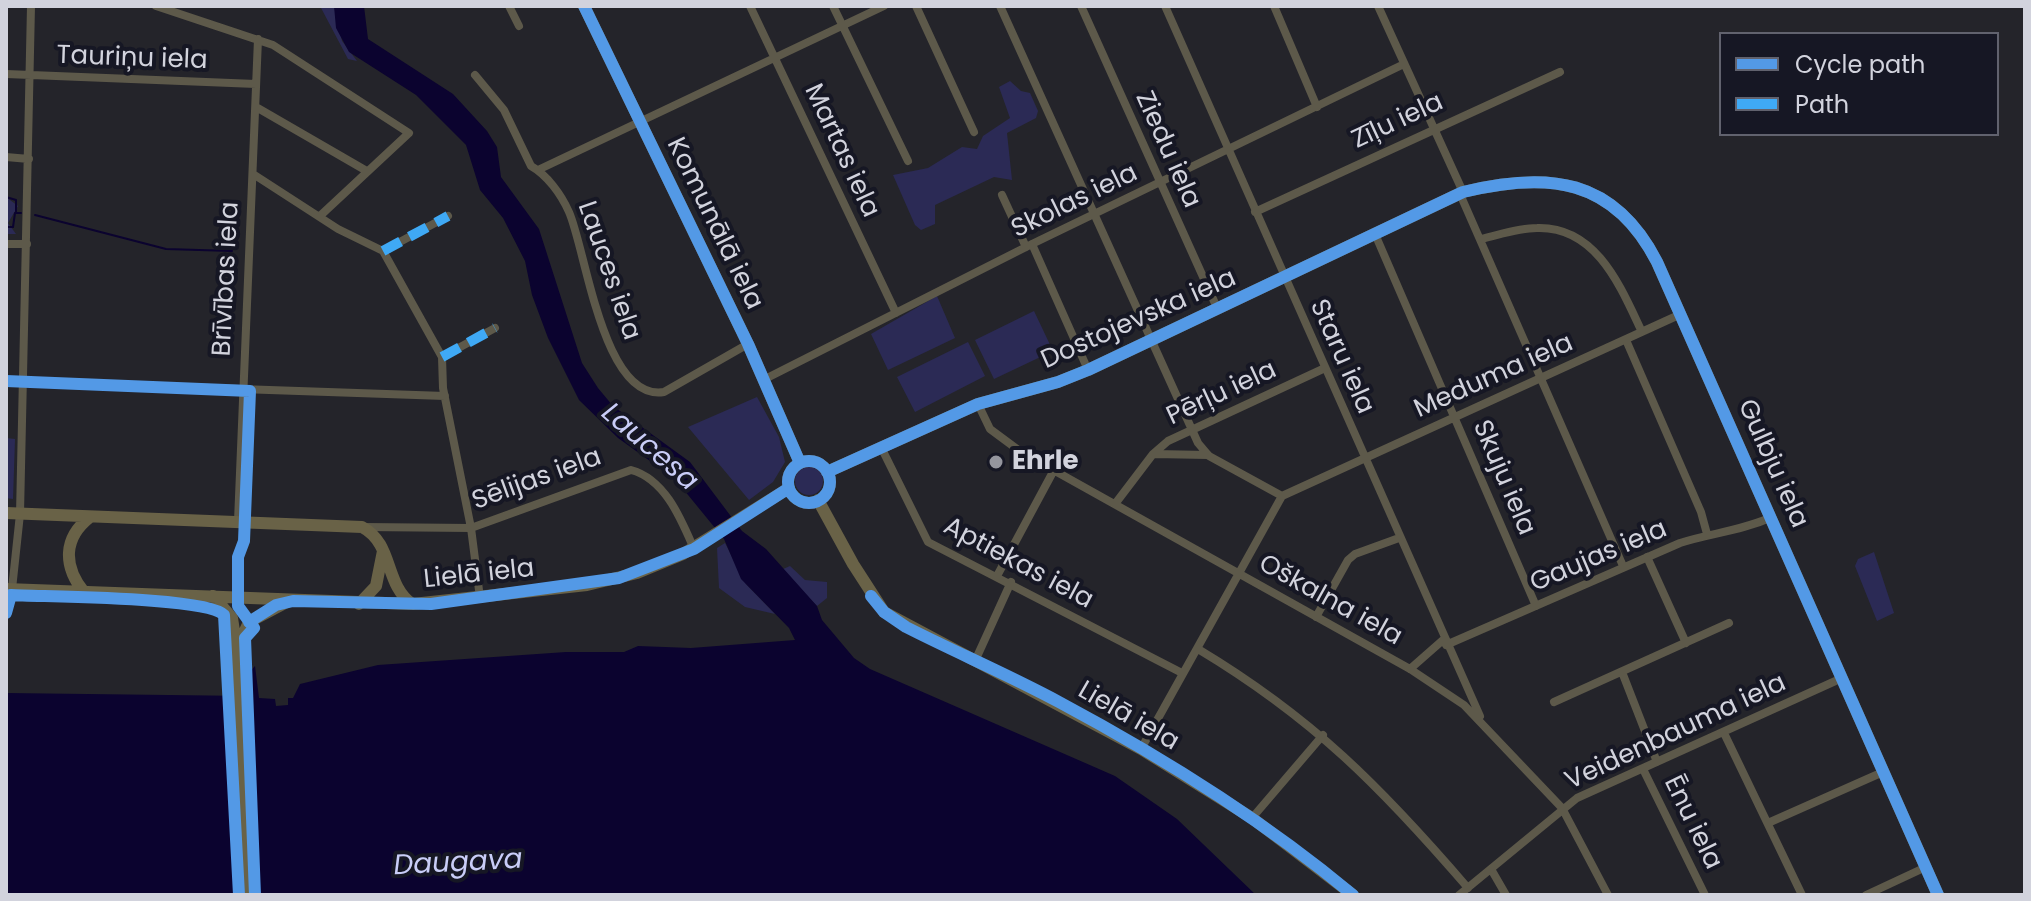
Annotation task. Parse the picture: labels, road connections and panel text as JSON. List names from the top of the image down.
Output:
{
  "streets": {
    "main road": [
      "Dostojevska iela",
      "Gulbju iela",
      "Sēlijas iela",
      "Lielā iela"
    ],
    "street": [
      "Tauriņu iela",
      "Zīļu iela",
      "Ziedu iela",
      "Martas iela",
      "Skolas iela",
      "Komunālā iela",
      "Lauces iela",
      "Brīvības iela",
      "Staru iela",
      "Meduma iela",
      "Pērļu iela",
      "Skuju iela",
      "Gaujas iela",
      "Aptiekas iela",
      "Oškalna iela",
      "Veidenbauma iela",
      "Ēnu iela"
    ]
  },
  "crossings": [
    ["Tauriņu iela", "Brīvības iela"],
    ["Zīļu iela", "Staru iela"],
    ["Ziedu iela", "Skolas iela"],
    ["Ziedu iela", "Dostojevska iela"],
    ["Martas iela", "Skolas iela"],
    ["Skolas iela", "Komunālā iela"],
    ["Skolas iela", "Staru iela"],
    ["Komunālā iela", "Lauces iela"],
    ["Komunālā iela", "Dostojevska iela"],
    ["Komunālā iela", "Lielā iela"],
    ["Brīvības iela", "Sēlijas iela"],
    ["Dostojevska iela", "Staru iela"],
    ["Dostojevska iela", "Gulbju iela"],
    ["Dostojevska iela", "Skuju iela"],
    ["Dostojevska iela", "Aptiekas iela"],
    ["Dostojevska iela", "Lielā iela"],
    ["Dostojevska iela", "Oškalna iela"],
    ["Staru iela", "Meduma iela"],
    ["Staru iela", "Pērļu iela"],
    ["Staru iela", "Gaujas iela"],
    ["Staru iela", "Oškalna iela"],
    ["Meduma iela", "Gulbju iela"],
    ["Meduma iela", "Skuju iela"],
    ["Pērļu iela", "Oškalna iela"],
    ["Gulbju iela", "Gaujas iela"],
    ["Gulbju iela", "Veidenbauma iela"],
    ["Skuju iela", "Gaujas iela"],
    ["Sēlijas iela", "Lielā iela"],
    ["Gaujas iela", "Oškalna iela"],
    ["Oškalna iela", "Veidenbauma iela"],
    ["Veidenbauma iela", "Ēnu iela"]
  ],
  "water": ["Laucesa", "Daugava"],
  "places": ["Ehrle"],
  "legend": ["Cycle path", "Path"]
}
